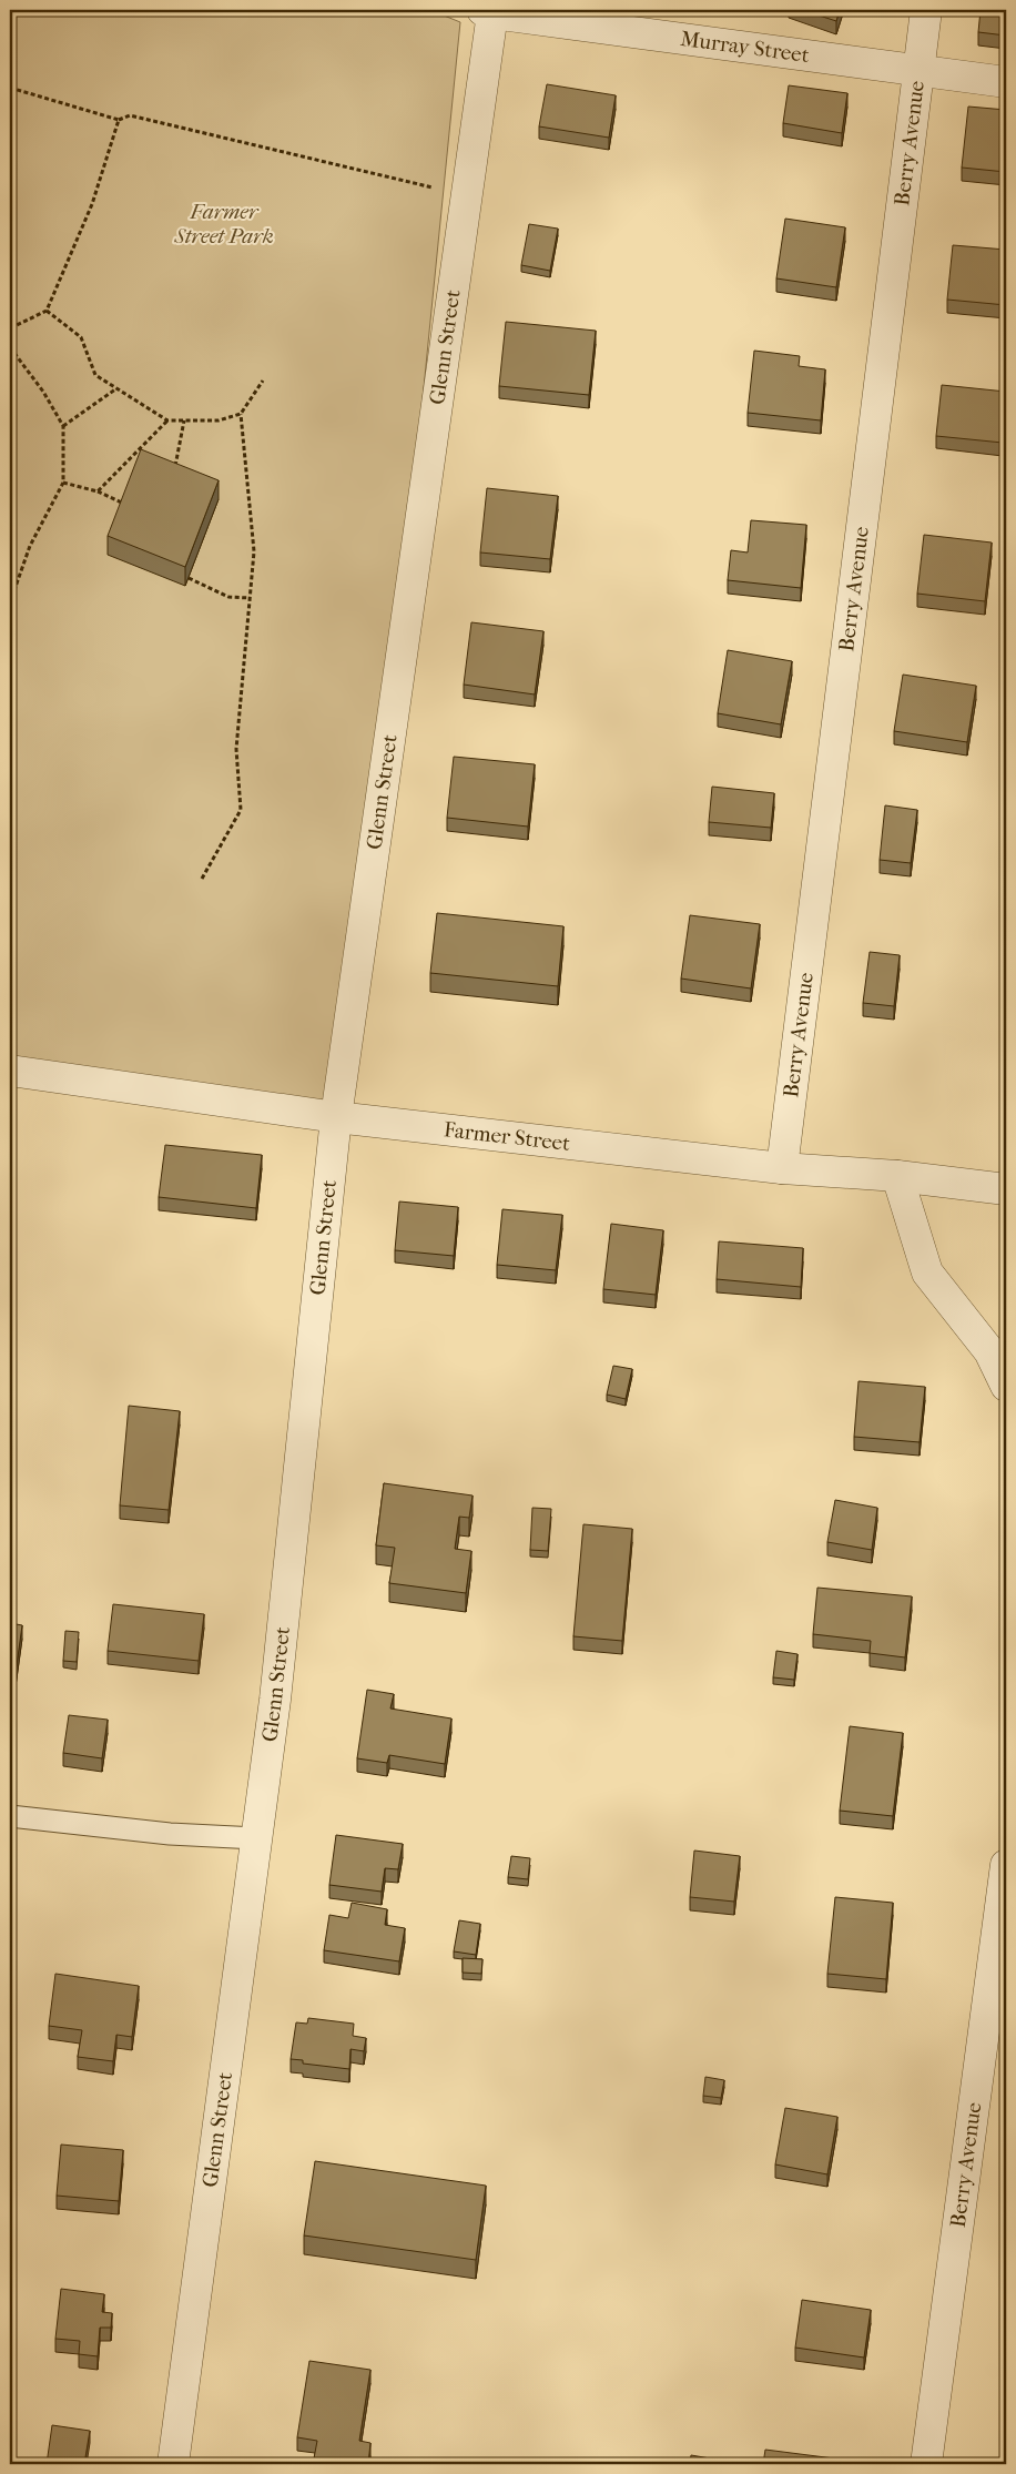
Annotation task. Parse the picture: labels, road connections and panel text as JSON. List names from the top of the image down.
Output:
{
  "streets": {
    "street": [
      "Murray Street",
      "Berry Avenue",
      "Glenn Street",
      "Farmer Street"
    ]
  },
  "crossings": [
    ["Murray Street", "Berry Avenue"],
    ["Murray Street", "Glenn Street"],
    ["Berry Avenue", "Farmer Street"],
    ["Glenn Street", "Farmer Street"]
  ],
  "parks": ["Farmer Street Park"]
}
